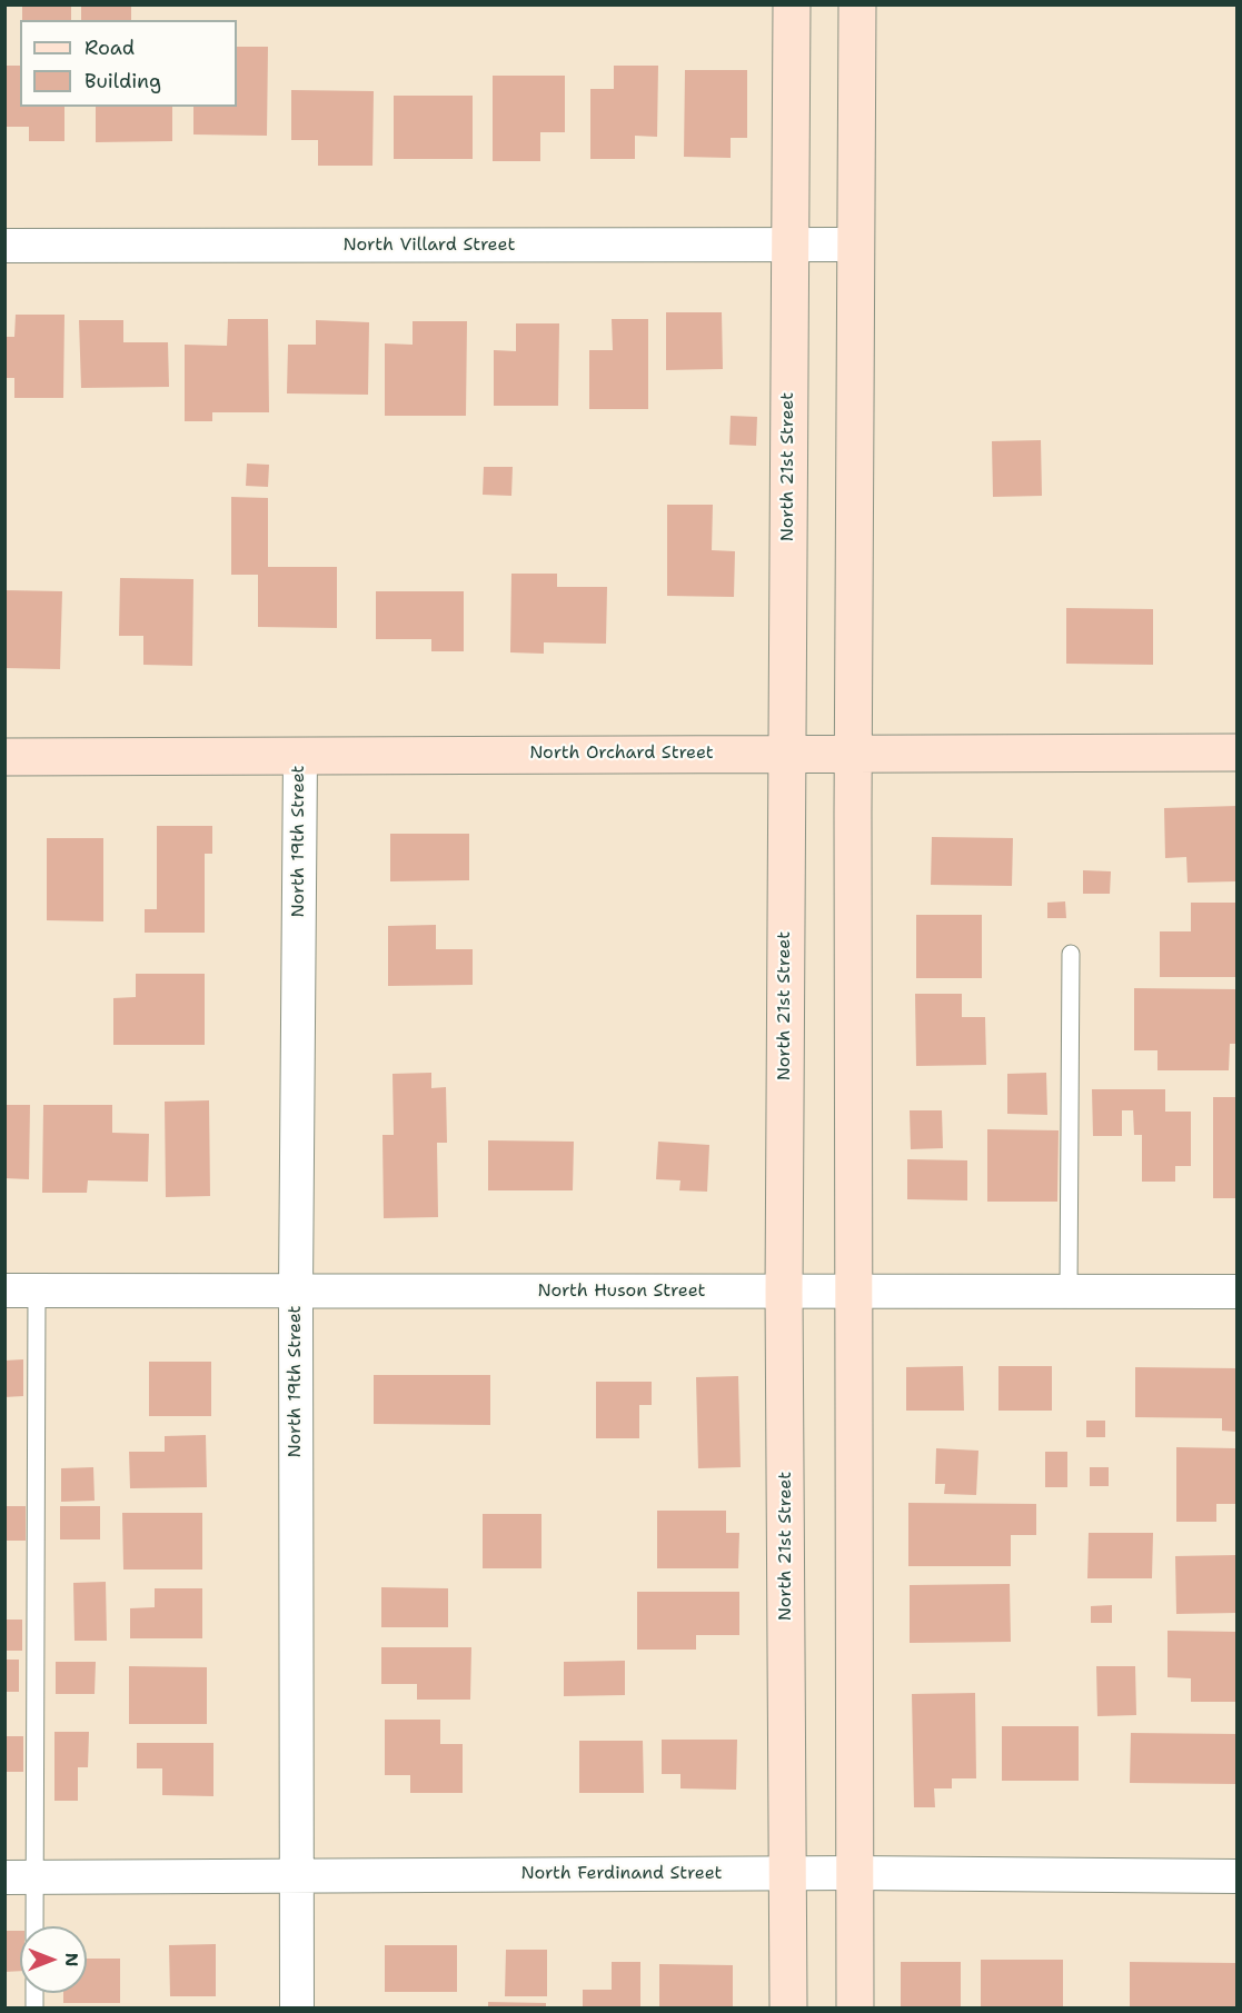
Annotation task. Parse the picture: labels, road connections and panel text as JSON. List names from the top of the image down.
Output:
{
  "streets": {
    "main road": ["North 21st Street", "North Orchard Street"],
    "street": [
      "North Villard Street",
      "North 19th Street",
      "North Huson Street",
      "North Ferdinand Street"
    ]
  },
  "crossings": [
    ["North Villard Street", "North 21st Street"],
    ["North 21st Street", "North Orchard Street"],
    ["North 21st Street", "North Huson Street"],
    ["North 21st Street", "North Ferdinand Street"],
    ["North Orchard Street", "North 19th Street"],
    ["North 19th Street", "North Huson Street"],
    ["North 19th Street", "North Ferdinand Street"]
  ],
  "legend": ["Road", "Building"],
  "north": "right"
}
